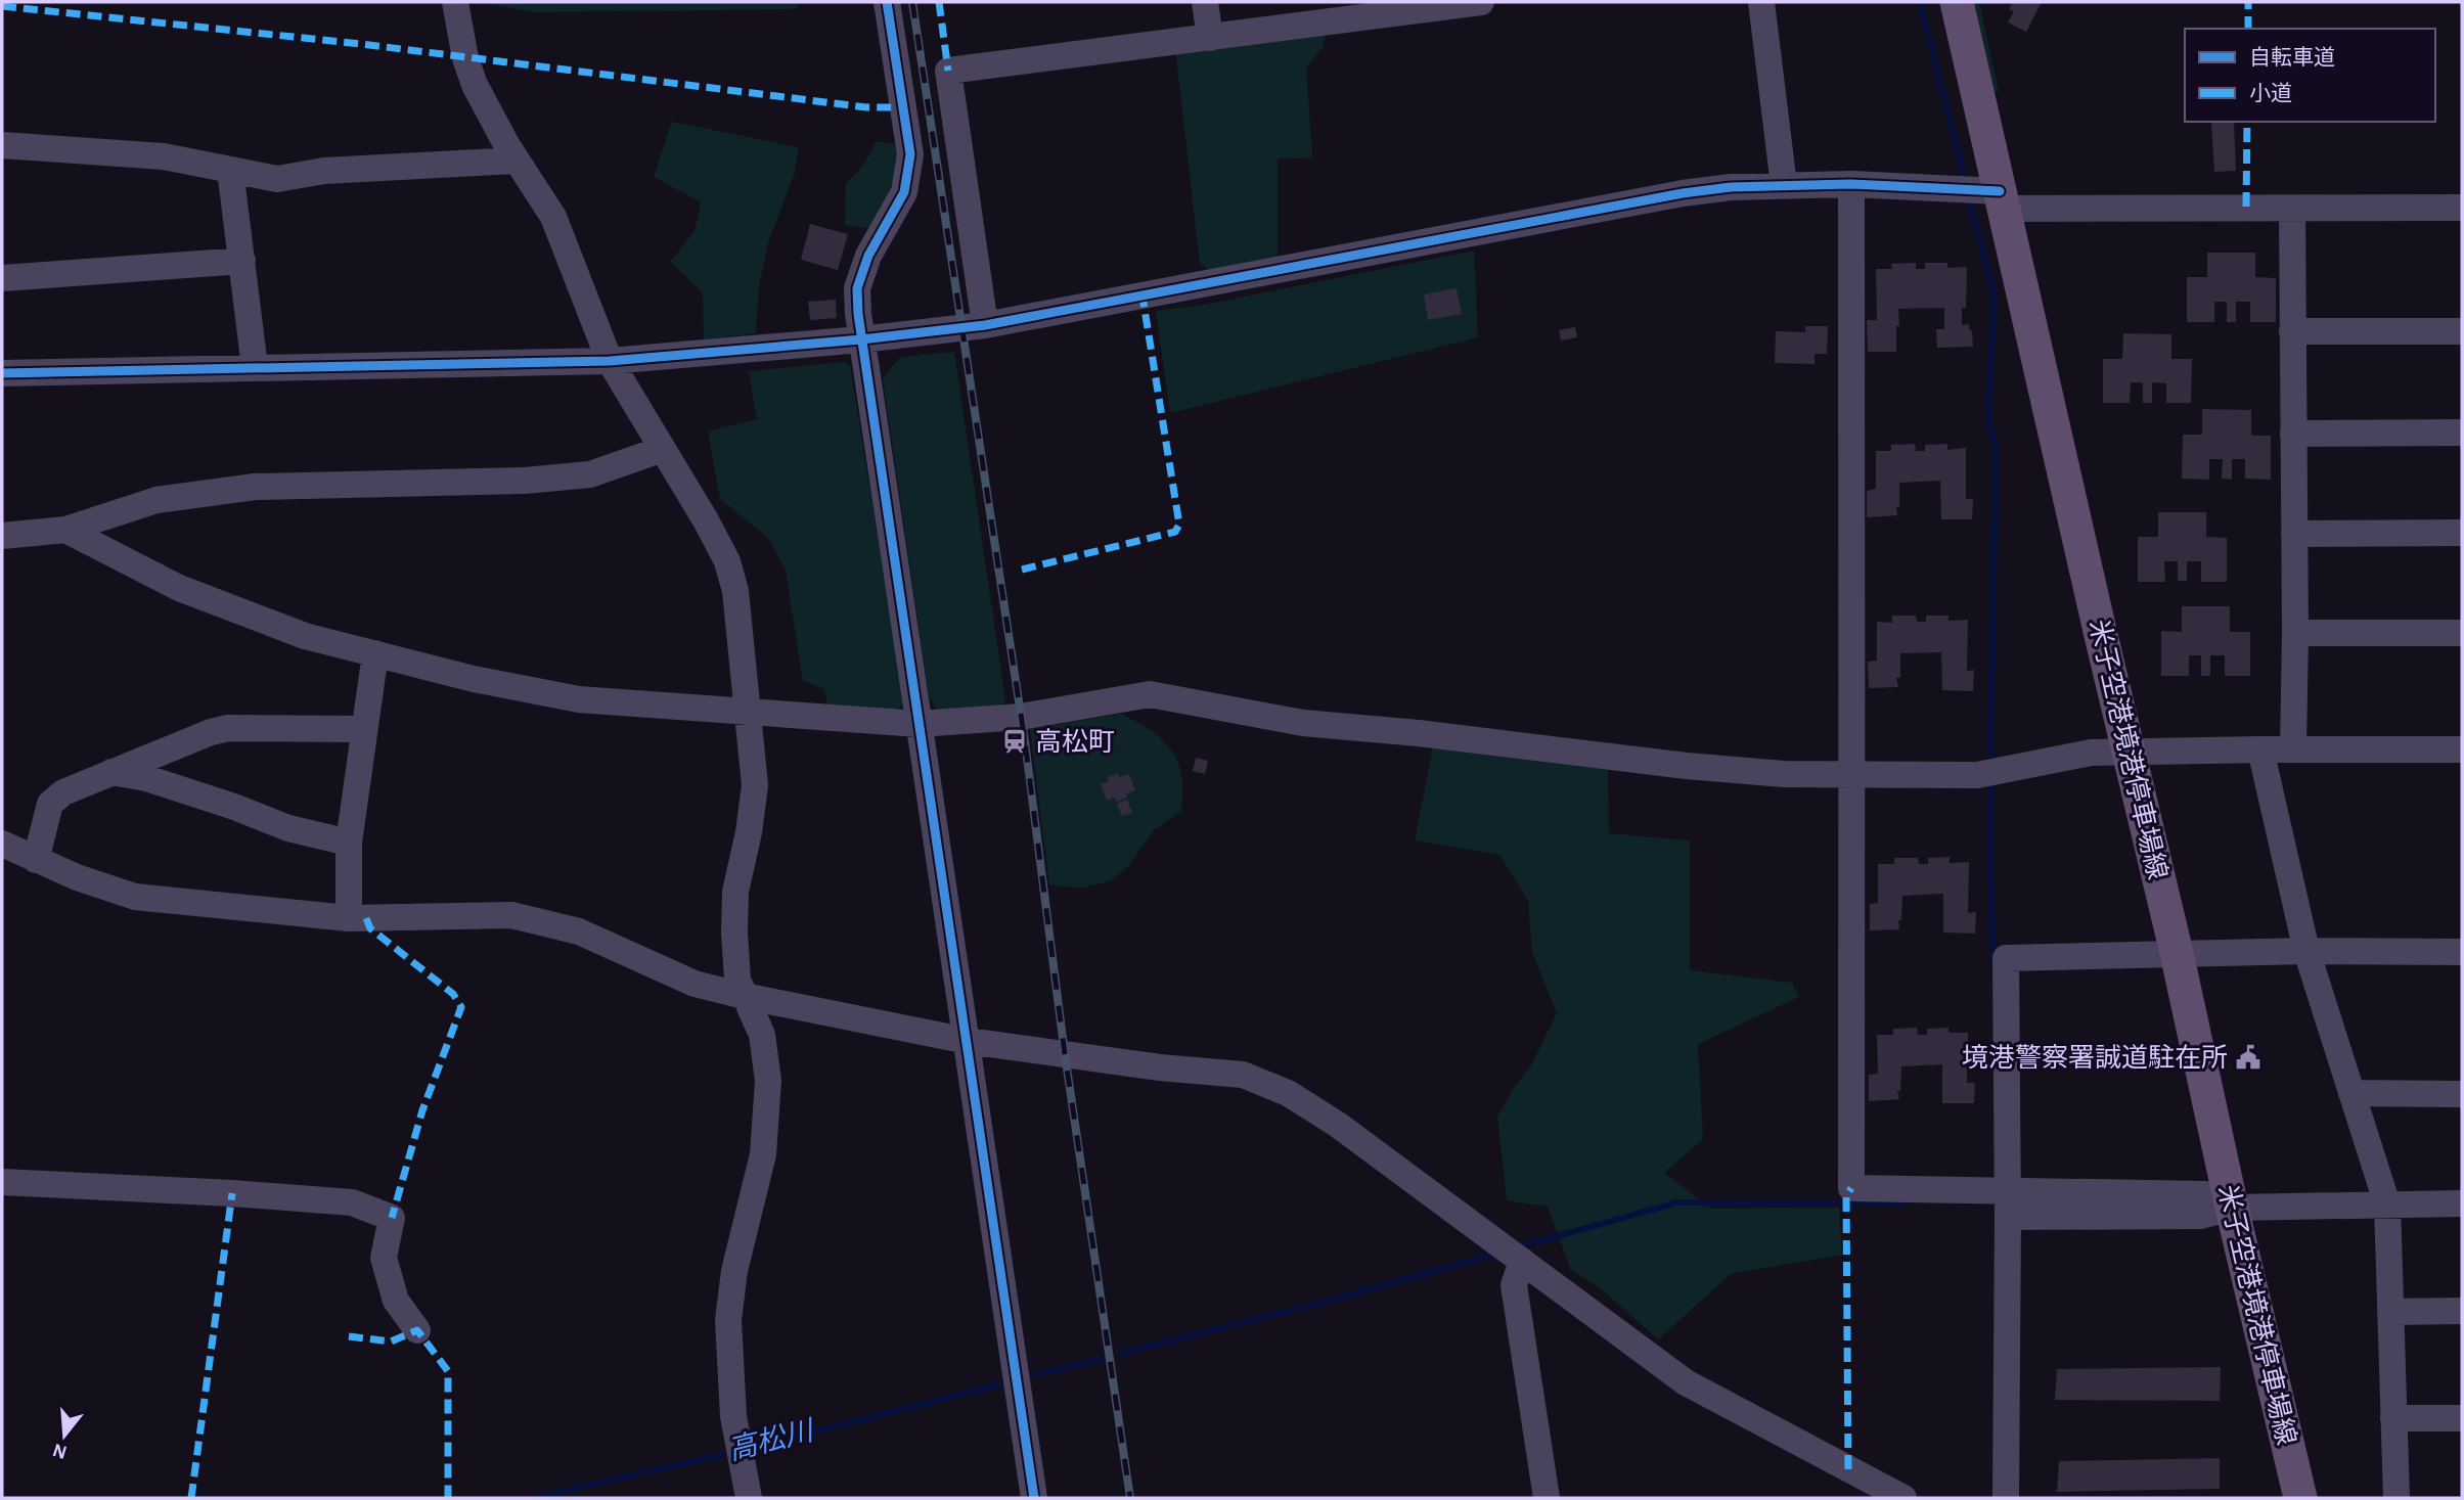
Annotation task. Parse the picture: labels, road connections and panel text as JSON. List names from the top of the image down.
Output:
{
  "streets": {
    "main road": ["米子空港境港停車場線"]
  },
  "water": ["高松川"],
  "places": {
    "station": ["高松町"],
    "public building": ["境港警察署誠道駐在所"]
  },
  "legend": ["自転車道", "小道"],
  "north": "bottom"
}
